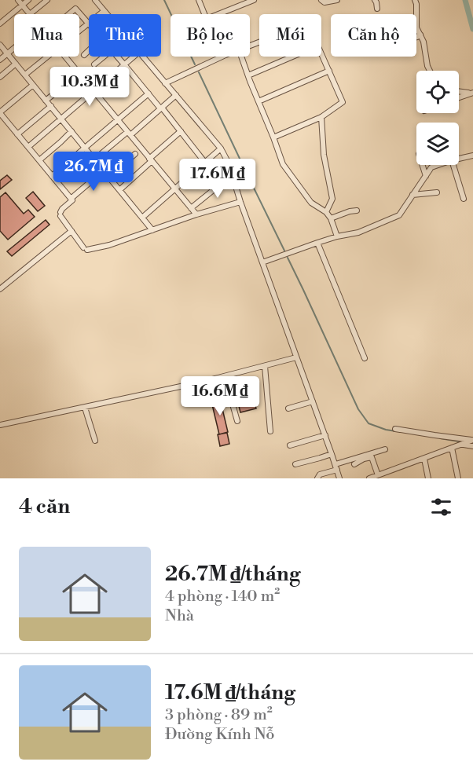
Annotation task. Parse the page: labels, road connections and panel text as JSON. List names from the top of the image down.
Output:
{
  "page": {
    "chip": [
      "Mua",
      "Thuê",
      "Bộ lọc",
      "Mới",
      "Căn hộ"
    ],
    "price": [
      "10.3M ₫",
      "26.7M ₫",
      "17.6M ₫",
      "16.6M ₫"
    ],
    "heading": "4 căn",
    "list": [
      {
        "name": "26.7M ₫/tháng",
        "note": "4 phòng · 140 m² · Nhà"
      },
      {
        "name": "17.6M ₫/tháng",
        "note": "3 phòng · 89 m² · Đường Kính Nỗ"
      }
    ]
  }
}
